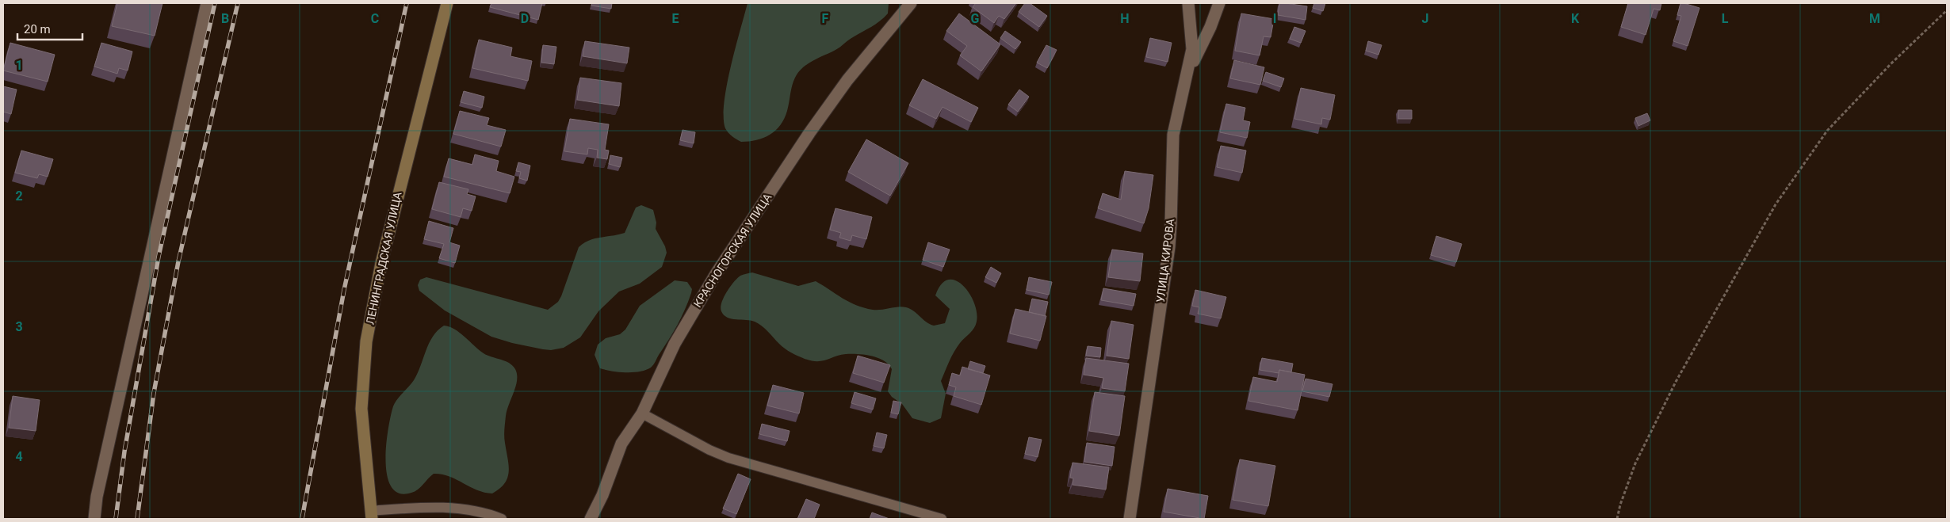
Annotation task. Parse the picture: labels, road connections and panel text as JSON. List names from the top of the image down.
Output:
{
  "streets": {
    "main road": ["ЛЕНИНГРАДСКАЯ УЛИЦА"],
    "street": ["КРАСНОГОРСКАЯ УЛИЦА", "УЛИЦА КИРОВА"]
  },
  "scale_bar": "20 m",
  "grid": {
    "columns": [
      "B",
      "C",
      "D",
      "E",
      "F",
      "G",
      "H",
      "I",
      "J",
      "K",
      "L",
      "M"
    ],
    "rows": [
      "1",
      "2",
      "3",
      "4"
    ]
  }
}
